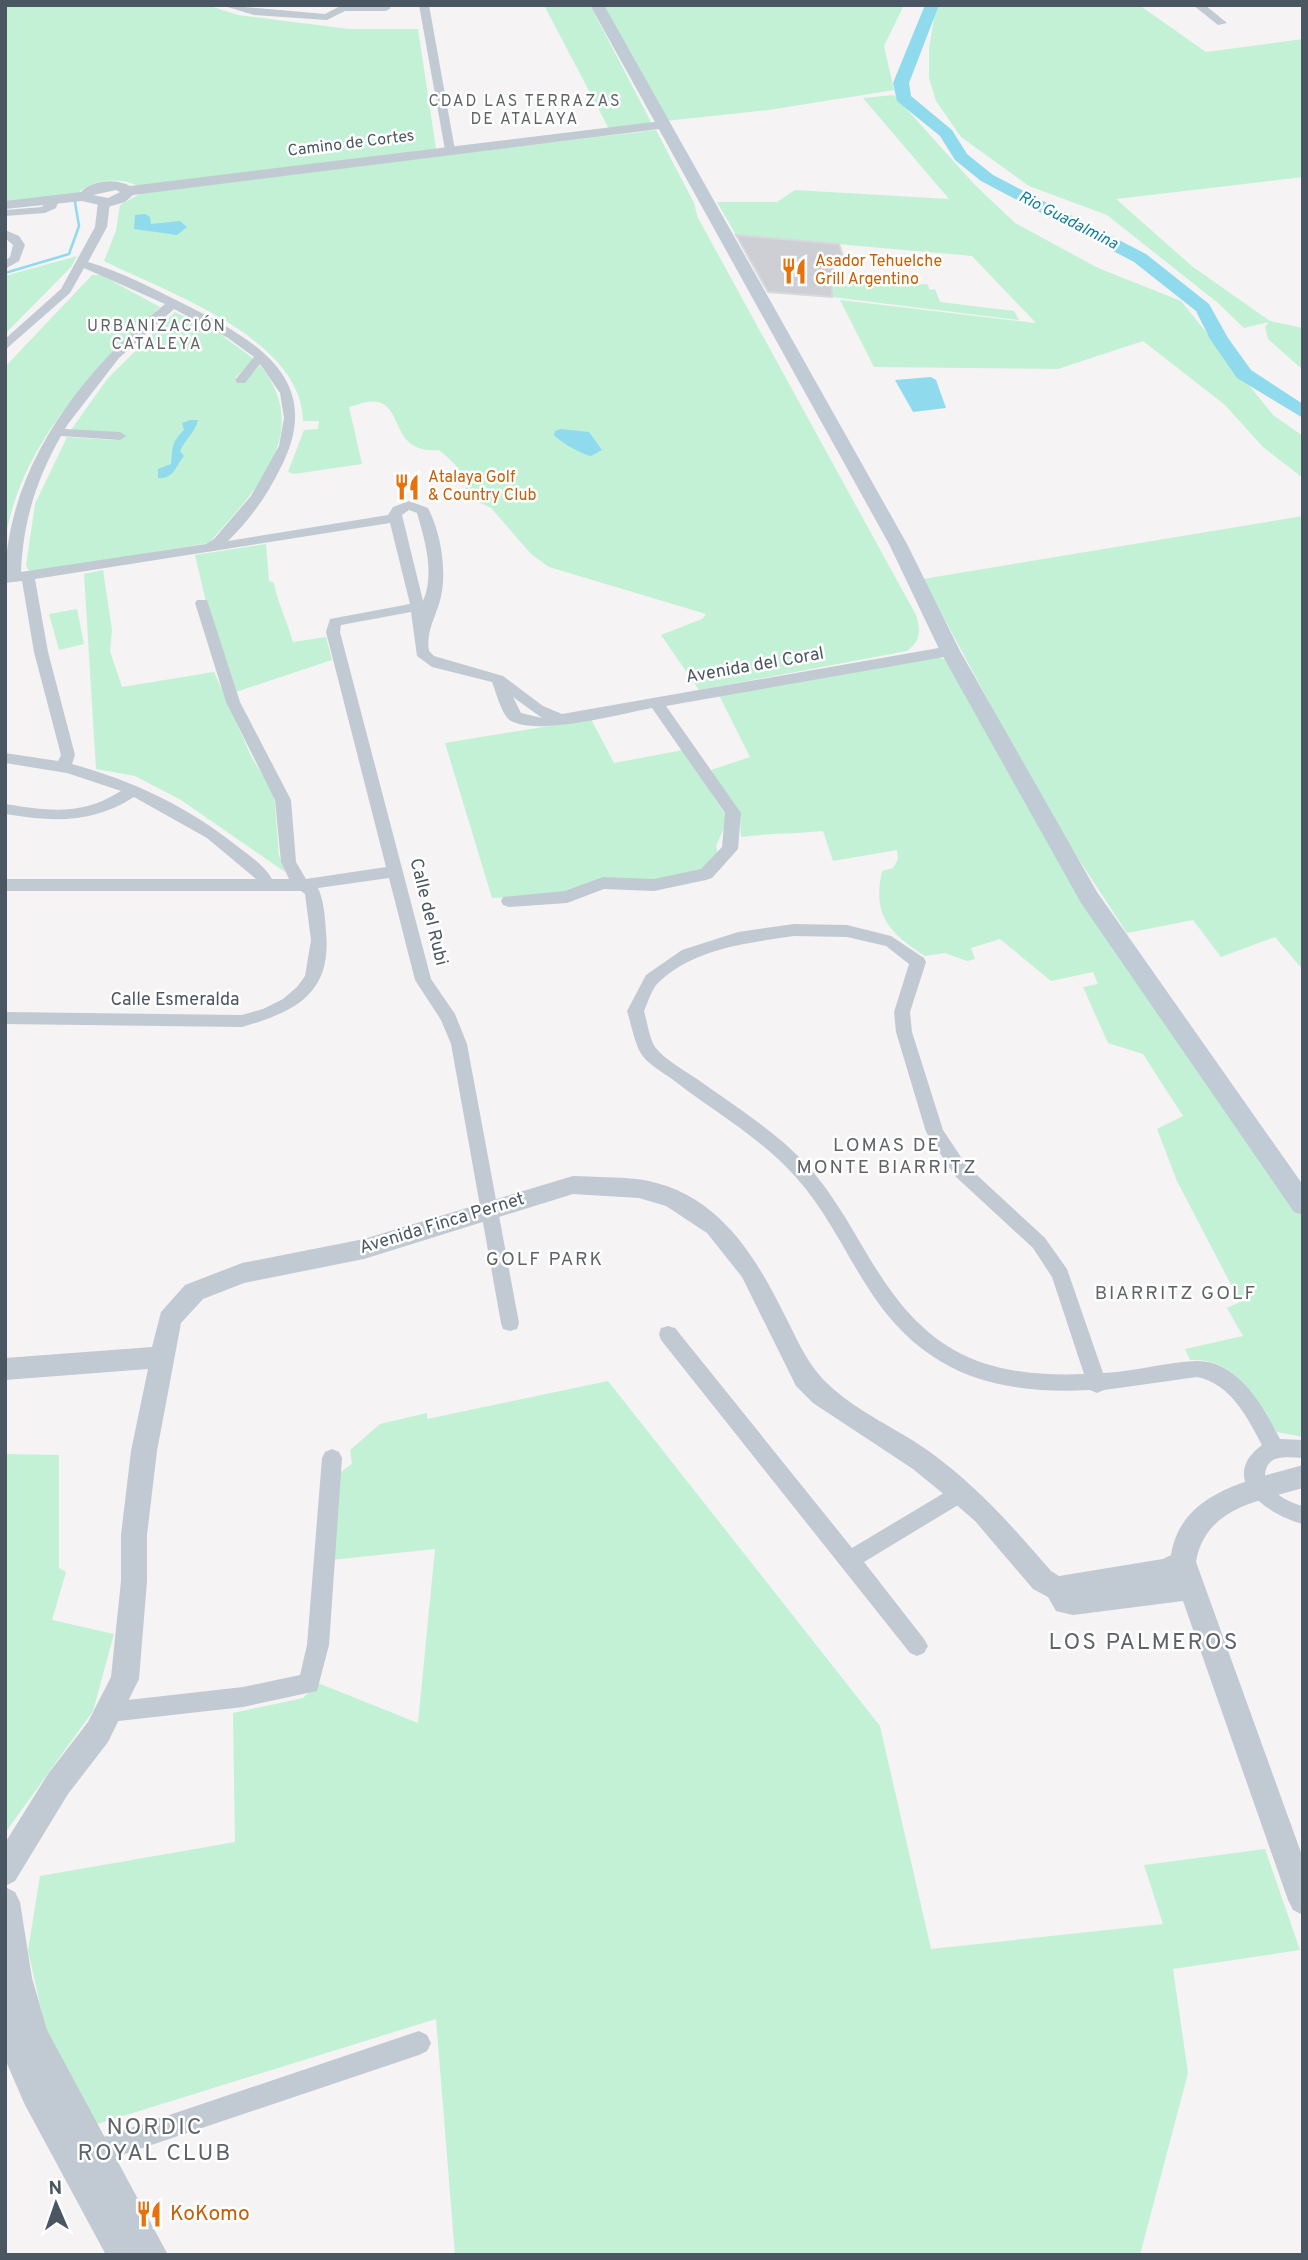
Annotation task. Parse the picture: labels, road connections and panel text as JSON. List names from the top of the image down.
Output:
{
  "streets": {
    "street": [
      "Camino de Cortes",
      "Avenida del Coral",
      "Calle del Rubi",
      "Calle Esmeralda",
      "Avenida Finca Pernet"
    ]
  },
  "crossings": [
    ["Avenida del Coral", "Calle del Rubi"],
    ["Calle del Rubi", "Avenida Finca Pernet"]
  ],
  "districts": [
    "CDAD LAS TERRAZAS DE ATALAYA",
    "URBANIZACIÓN CATALEYA",
    "LOMAS DE MONTE BIARRITZ",
    "GOLF PARK",
    "BIARRITZ GOLF",
    "LOS PALMEROS",
    "NORDIC ROYAL CLUB"
  ],
  "water": ["Rio Guadalmina"],
  "places": {
    "restaurant": ["Asador Tehuelche Grill Argentino", "Atalaya Golf & Country Club", "KoKomo"]
  },
  "north": "top"
}
